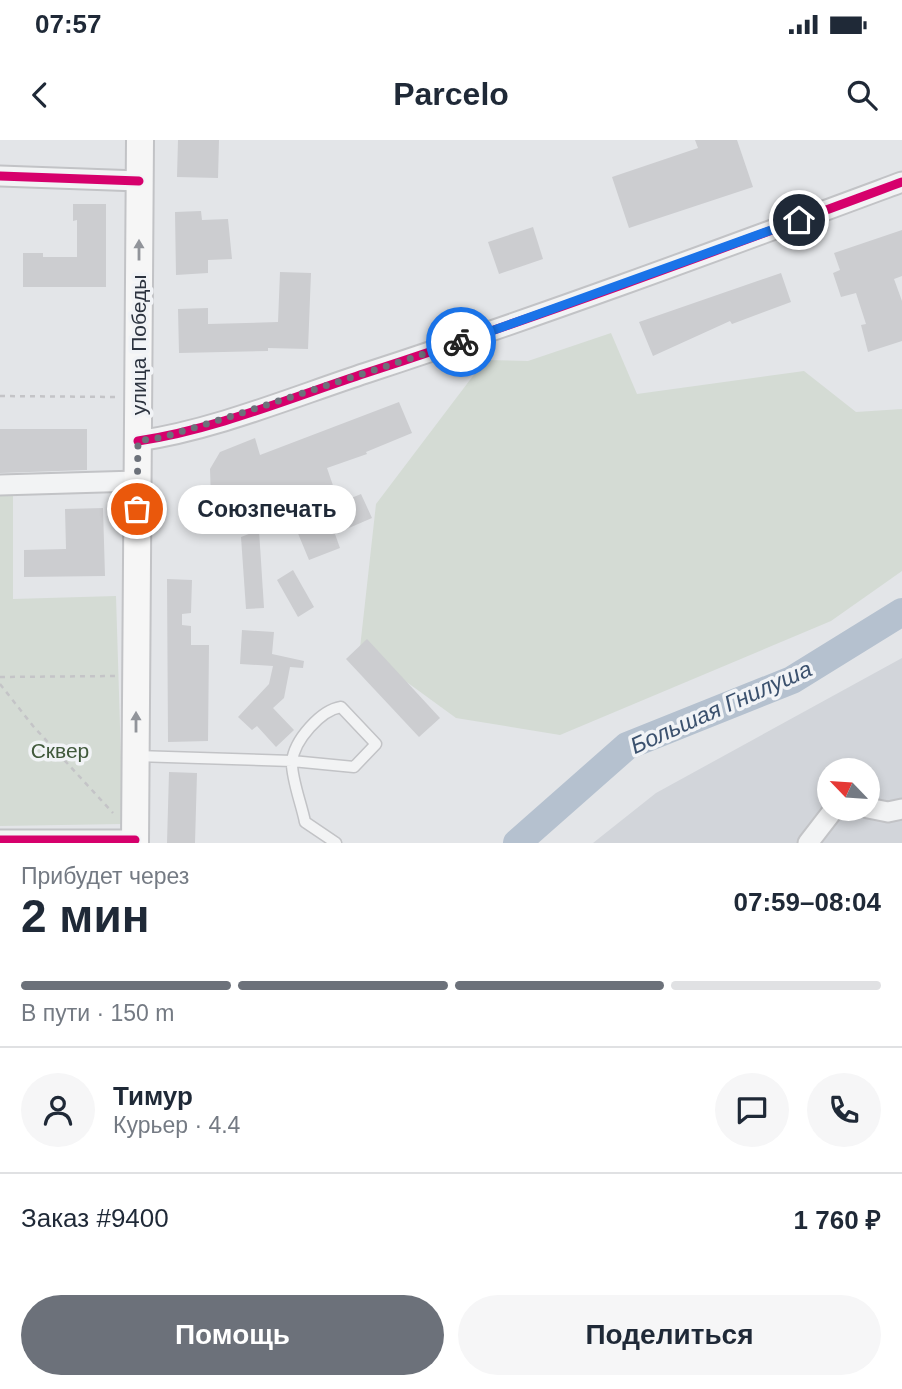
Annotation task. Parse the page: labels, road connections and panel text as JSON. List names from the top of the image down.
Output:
{
  "streets": {
    "main road": ["улица Победы"]
  },
  "one_way": ["улица Победы"],
  "water": ["Большая Гнилуша"],
  "parks": ["Сквер"],
  "places": ["Союзпечать"],
  "north": "top left",
  "page": {
    "status": "07:57",
    "header": "Parcelo",
    "bubble": "Союзпечать",
    "heading": ["2 мин", "Прибудет через", "07:59–08:04"],
    "panel": [
      "Тимур",
      "Курьер · 4.4",
      "Заказ #9400",
      "1 760 ₽"
    ],
    "bar": "В пути · 150 m",
    "buttons": ["Помощь", "Поделиться"]
  }
}
